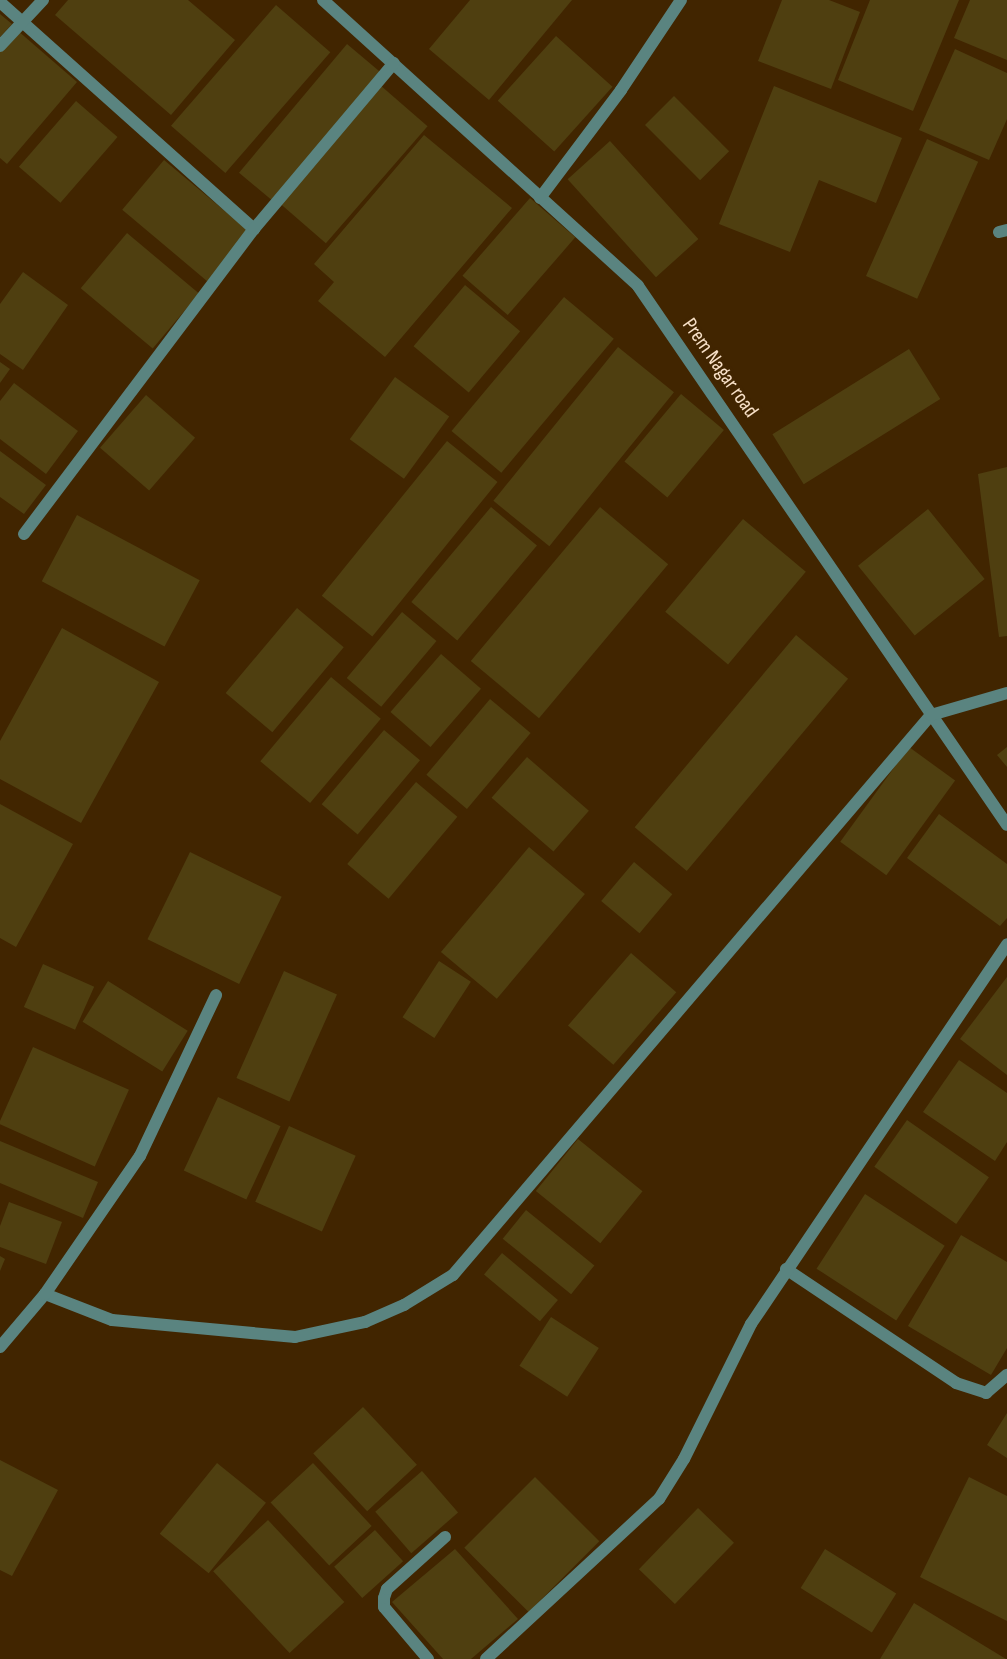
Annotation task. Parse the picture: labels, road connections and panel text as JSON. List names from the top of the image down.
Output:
{
  "streets": {
    "street": ["Prem Nagar road"]
  }
}
